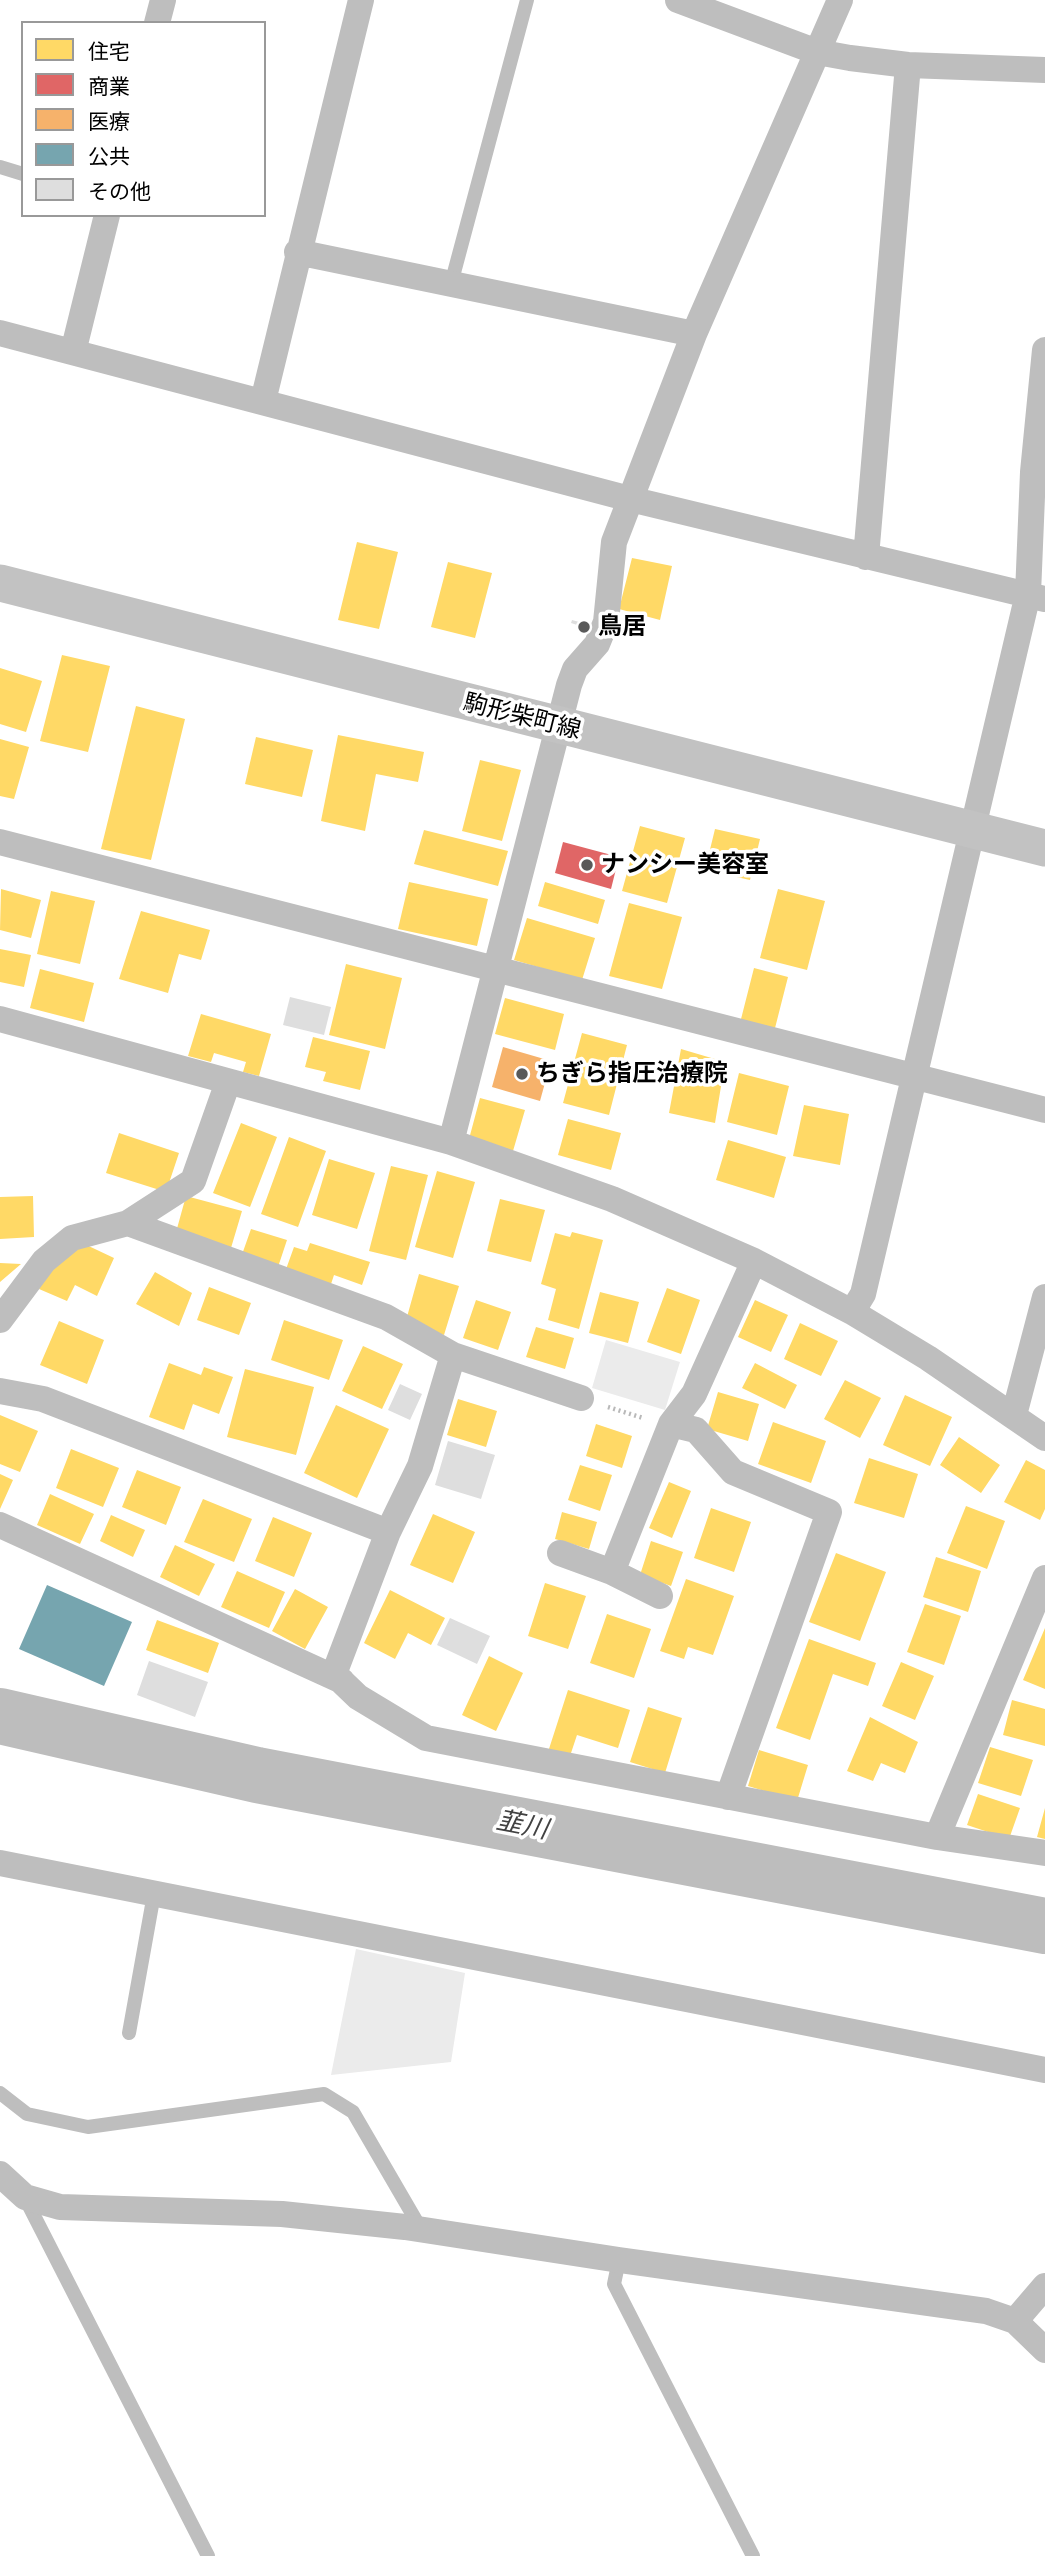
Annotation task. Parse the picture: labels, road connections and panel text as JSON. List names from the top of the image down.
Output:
{
  "streets": {
    "main road": ["駒形柴町線"]
  },
  "water": ["韮川"],
  "places": ["鳥居", "ナンシー美容室", "ちぎら指圧治療院"],
  "legend": [
    "住宅",
    "商業",
    "医療",
    "公共",
    "その他"
  ]
}
